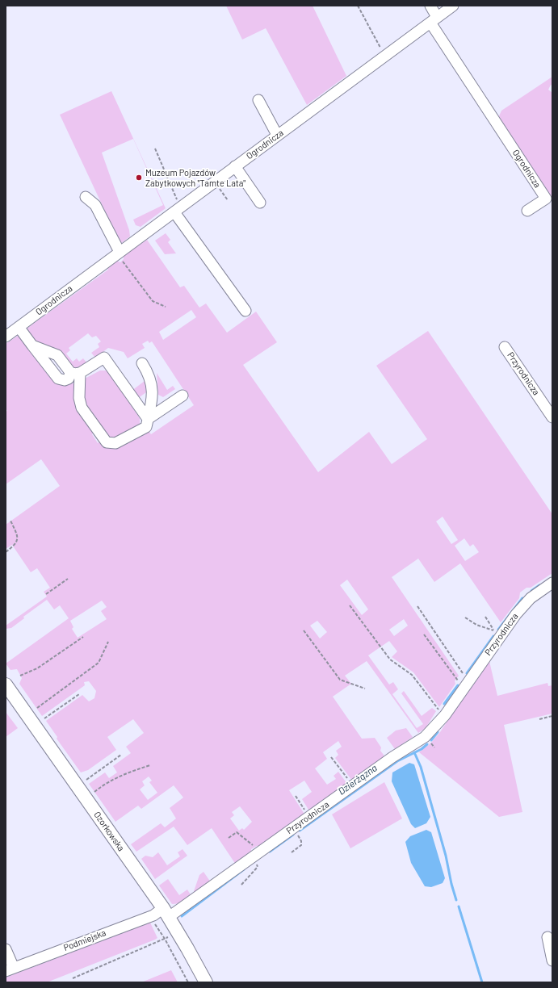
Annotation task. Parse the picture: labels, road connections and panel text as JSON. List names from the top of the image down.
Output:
{
  "streets": {
    "main road": ["Ozorkowska"],
    "street": ["Ogrodnicza", "Przyrodnicza", "Podmiejska"]
  },
  "crossings": [
    ["Przyrodnicza", "Ozorkowska"],
    ["Przyrodnicza", "Podmiejska"],
    ["Ozorkowska", "Podmiejska"]
  ],
  "water": ["Dzierżązna"],
  "places": ["Muzeum Pojazdów Zabytkowych \"Tamte Lata\""]
}
